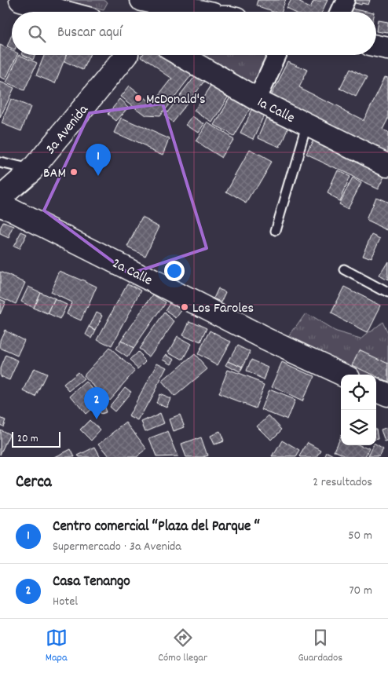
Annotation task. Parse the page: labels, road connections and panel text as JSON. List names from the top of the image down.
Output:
{
  "streets": {
    "main road": ["1a Calle", "3a Avenida", "2a Calle"]
  },
  "places": ["McDonald's", "BAM", "Los Faroles"],
  "scale_bar": "20 m",
  "page": {
    "search": "Buscar aquí",
    "pins": ["1", "2"],
    "scale": "20 m",
    "heading": ["Cerca", "2 resultados"],
    "list": [
      {
        "mark": "1",
        "name": "Centro comercial “Plaza del Parque “",
        "note": "Supermercado · 3a Avenida",
        "value": "50 m"
      },
      {
        "mark": "2",
        "name": "Casa Tenango",
        "note": "Hotel",
        "value": "70 m"
      }
    ],
    "nav": ["Mapa", "Cómo llegar", "Guardados"]
  }
}
